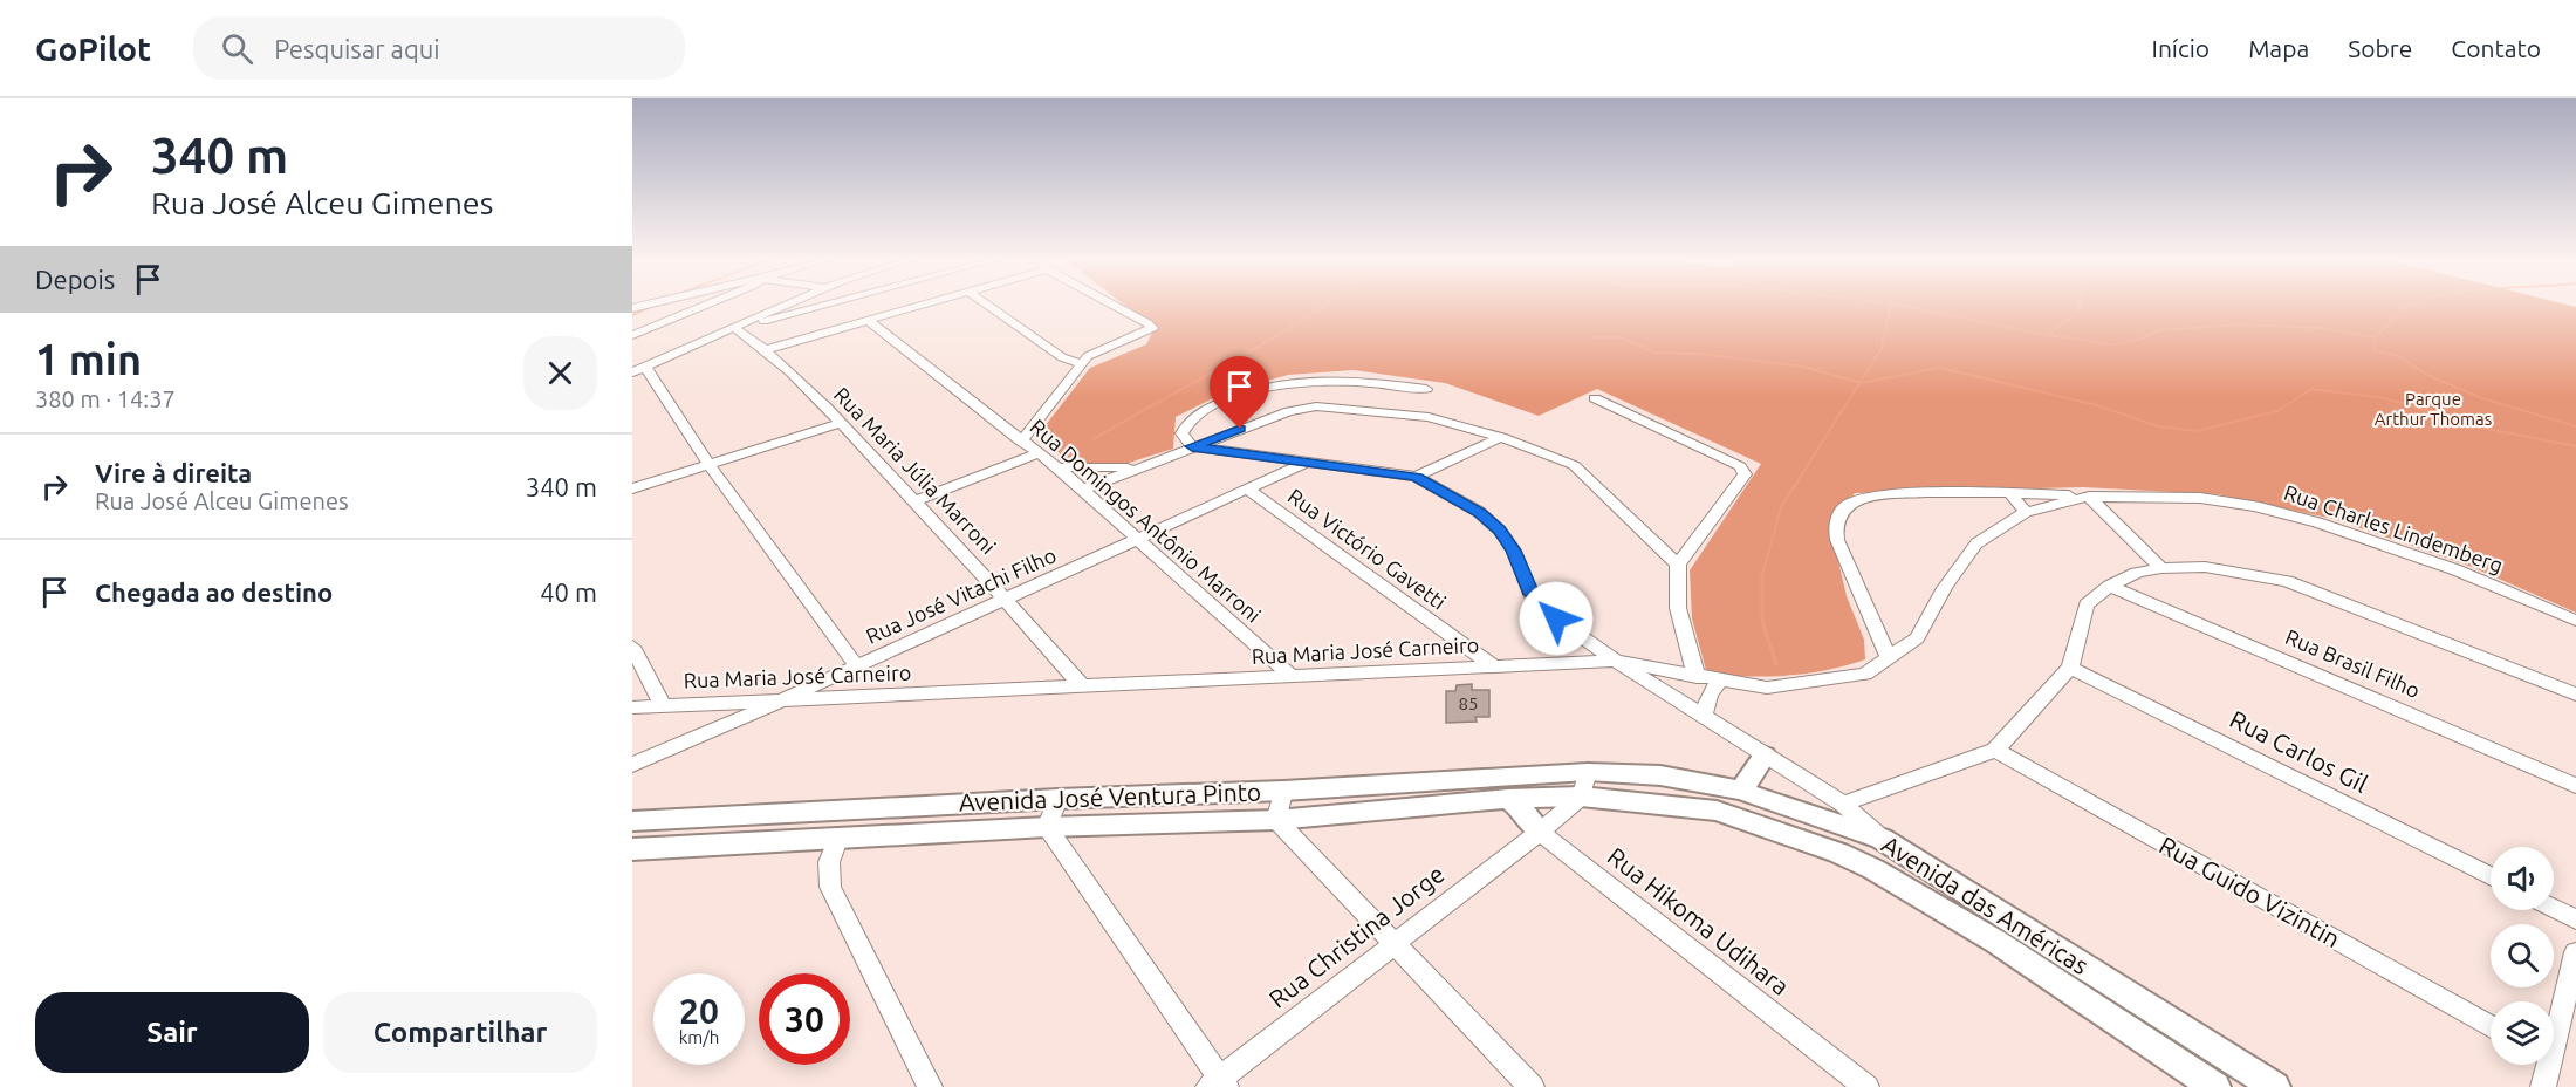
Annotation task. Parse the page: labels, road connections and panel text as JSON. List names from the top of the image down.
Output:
{
  "streets": {
    "main road": ["Avenida José Ventura Pinto", "Avenida das Américas"],
    "street": [
      "Rua Maria Júlia Marroni",
      "Rua Domingos Antônio Marroni",
      "Rua Charles Lindemberg",
      "Rua Victório Gavetti",
      "Rua José Vitachi Filho",
      "Rua Maria José Carneiro",
      "Rua Brasil Filho",
      "Rua Carlos Gil",
      "Rua Guido Vizintin",
      "Rua Hikoma Udihara",
      "Rua Christina Jorge"
    ]
  },
  "crossings": [
    ["Rua Maria Júlia Marroni", "Rua José Vitachi Filho"],
    ["Rua Maria Júlia Marroni", "Rua Maria José Carneiro"],
    ["Rua Domingos Antônio Marroni", "Rua José Vitachi Filho"],
    ["Rua Domingos Antônio Marroni", "Rua Maria José Carneiro"],
    ["Rua Charles Lindemberg", "Rua Maria José Carneiro"],
    ["Rua Victório Gavetti", "Rua José Vitachi Filho"],
    ["Rua Victório Gavetti", "Rua Maria José Carneiro"],
    ["Rua José Vitachi Filho", "Rua Maria José Carneiro"],
    ["Avenida José Ventura Pinto", "Avenida das Américas"],
    ["Rua Hikoma Udihara", "Rua Christina Jorge"]
  ],
  "parks": ["Parque Arthur Thomas"],
  "house_numbers": ["85"],
  "page": {
    "header": "GoPilot",
    "search": "Pesquisar aqui",
    "nav": [
      "Início",
      "Mapa",
      "Sobre",
      "Contato"
    ],
    "turn": ["340 m", "Rua José Alceu Gimenes"],
    "then": "Depois",
    "heading": ["1 min", "380 m · 14:37"],
    "list": [
      {
        "name": "Vire à direita",
        "note": "Rua José Alceu Gimenes",
        "value": "340 m"
      },
      {
        "name": "Chegada ao destino",
        "value": "40 m"
      }
    ],
    "speed": "20 km/h",
    "limit": "30",
    "buttons": ["Sair", "Compartilhar"]
  }
}
